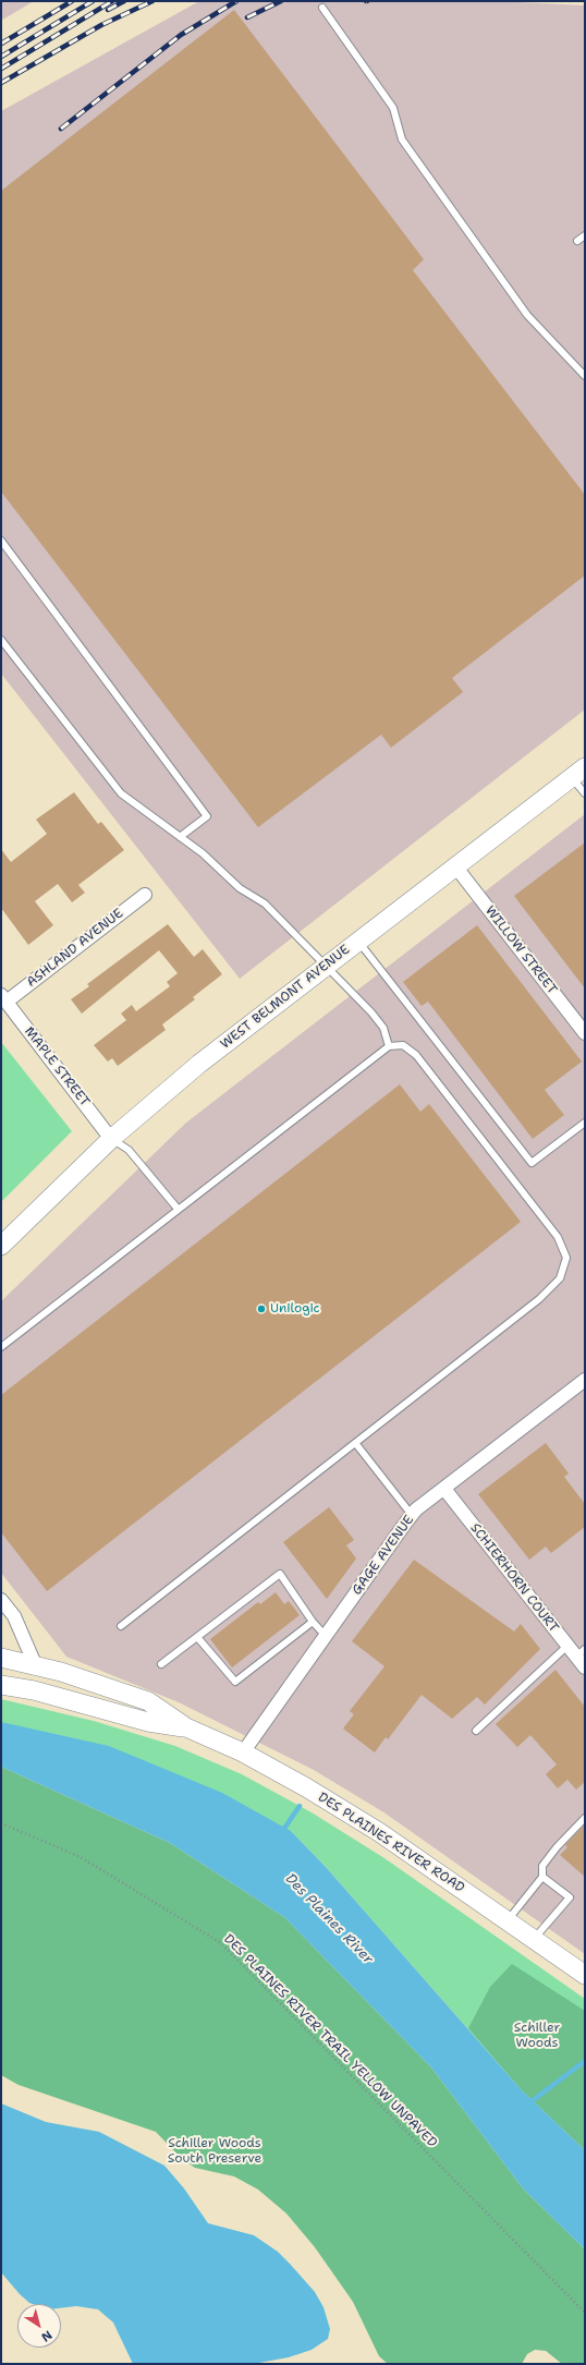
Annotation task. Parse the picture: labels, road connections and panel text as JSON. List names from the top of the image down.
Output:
{
  "streets": {
    "main road": ["WEST BELMONT AVENUE", "DES PLAINES RIVER ROAD"],
    "street": [
      "ASHLAND AVENUE",
      "WILLOW STREET",
      "MAPLE STREET",
      "GAGE AVENUE",
      "SCHIERHORN COURT"
    ],
    "path": ["DES PLAINES RIVER TRAIL YELLOW UNPAVED"]
  },
  "crossings": [
    ["ASHLAND AVENUE", "MAPLE STREET"],
    ["WILLOW STREET", "WEST BELMONT AVENUE"],
    ["WEST BELMONT AVENUE", "MAPLE STREET"],
    ["GAGE AVENUE", "SCHIERHORN COURT"],
    ["GAGE AVENUE", "DES PLAINES RIVER ROAD"]
  ],
  "water": ["Des Plaines River"],
  "parks": ["Schiller Woods", "Schiller Woods South Preserve"],
  "places": ["Unilogic"],
  "north": "bottom right"
}
